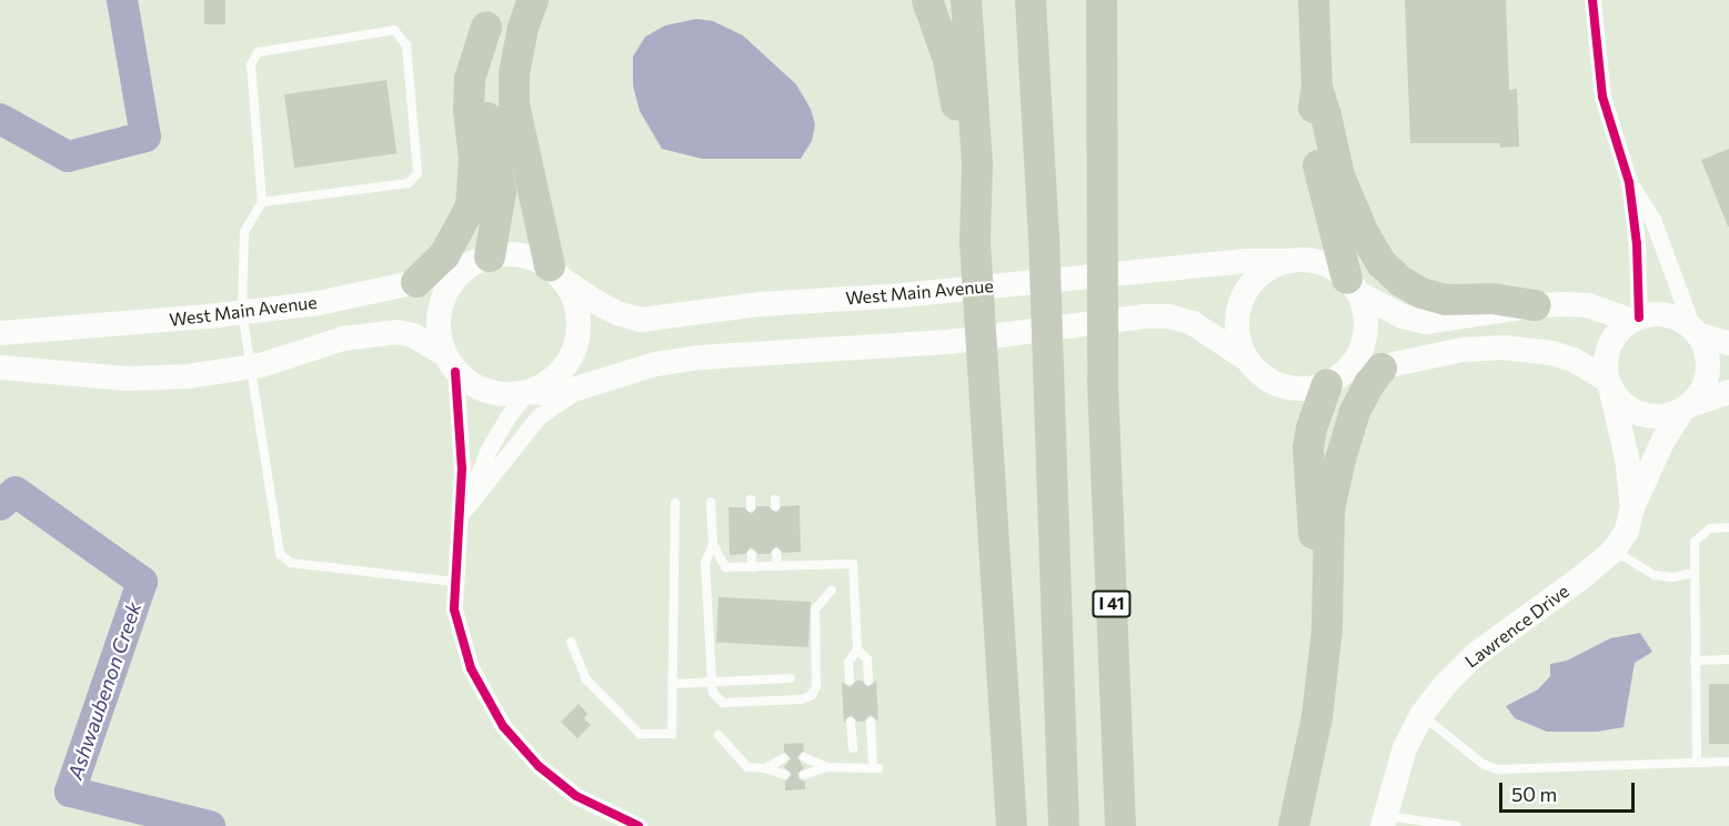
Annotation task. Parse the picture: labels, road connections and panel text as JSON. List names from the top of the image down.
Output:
{
  "streets": {
    "highway": ["I 41"],
    "main road": ["West Main Avenue", "Lawrence Drive"]
  },
  "water": ["Ashwaubenon Creek"],
  "scale_bar": "50 m"
}
